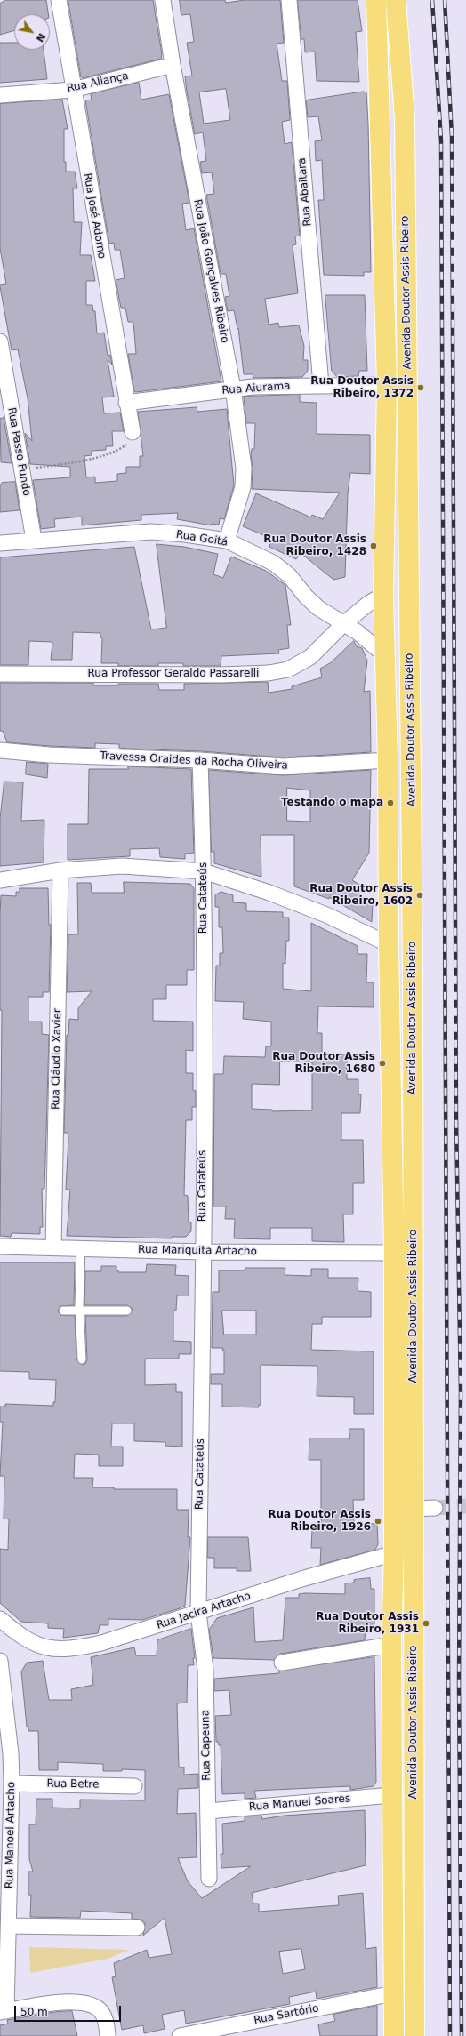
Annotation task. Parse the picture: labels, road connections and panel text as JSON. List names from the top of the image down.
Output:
{
  "streets": {
    "main road": ["Avenida Doutor Assis Ribeiro"],
    "street": [
      "Rua Aliança",
      "Rua Abaitara",
      "Rua José Adorno",
      "Rua João Gonçalves Ribeiro",
      "Rua Aiurama",
      "Rua Passo Fundo",
      "Rua Goitá",
      "Rua Professor Geraldo Passarelli",
      "Travessa Oraides da Rocha Oliveira",
      "Rua Catateús",
      "Rua Cláudio Xavier",
      "Rua Mariquita Artacho",
      "Rua Jacira Artacho",
      "Rua Capeuna",
      "Rua Betre",
      "Rua Manuel Soares",
      "Rua Manoel Artacho",
      "Rua Sartório"
    ]
  },
  "crossings": [
    ["Rua Aliança", "Rua José Adorno"],
    ["Rua Aliança", "Rua João Gonçalves Ribeiro"],
    ["Rua Abaitara", "Rua Aiurama"],
    ["Rua José Adorno", "Rua Aiurama"],
    ["Rua João Gonçalves Ribeiro", "Rua Aiurama"],
    ["Rua João Gonçalves Ribeiro", "Rua Goitá"],
    ["Avenida Doutor Assis Ribeiro", "Rua Aiurama"],
    ["Avenida Doutor Assis Ribeiro", "Rua Goitá"],
    ["Avenida Doutor Assis Ribeiro", "Rua Professor Geraldo Passarelli"],
    ["Avenida Doutor Assis Ribeiro", "Travessa Oraides da Rocha Oliveira"],
    ["Avenida Doutor Assis Ribeiro", "Rua Mariquita Artacho"],
    ["Avenida Doutor Assis Ribeiro", "Rua Jacira Artacho"],
    ["Avenida Doutor Assis Ribeiro", "Rua Manuel Soares"],
    ["Avenida Doutor Assis Ribeiro", "Rua Sartório"],
    ["Rua Passo Fundo", "Rua Goitá"],
    ["Rua Goitá", "Rua Professor Geraldo Passarelli"],
    ["Travessa Oraides da Rocha Oliveira", "Rua Catateús"],
    ["Rua Catateús", "Rua Mariquita Artacho"],
    ["Rua Catateús", "Rua Jacira Artacho"],
    ["Rua Catateús", "Rua Capeuna"],
    ["Rua Cláudio Xavier", "Rua Mariquita Artacho"],
    ["Rua Jacira Artacho", "Rua Capeuna"],
    ["Rua Capeuna", "Rua Manuel Soares"],
    ["Rua Betre", "Rua Manoel Artacho"]
  ],
  "places": [
    "Rua Doutor Assis Ribeiro, 1372",
    "Rua Doutor Assis Ribeiro, 1428",
    "Testando o mapa",
    "Rua Doutor Assis Ribeiro, 1602",
    "Rua Doutor Assis Ribeiro, 1680",
    "Rua Doutor Assis Ribeiro, 1926",
    "Rua Doutor Assis Ribeiro, 1931"
  ],
  "scale_bar": "50 m",
  "north": "bottom right"
}
